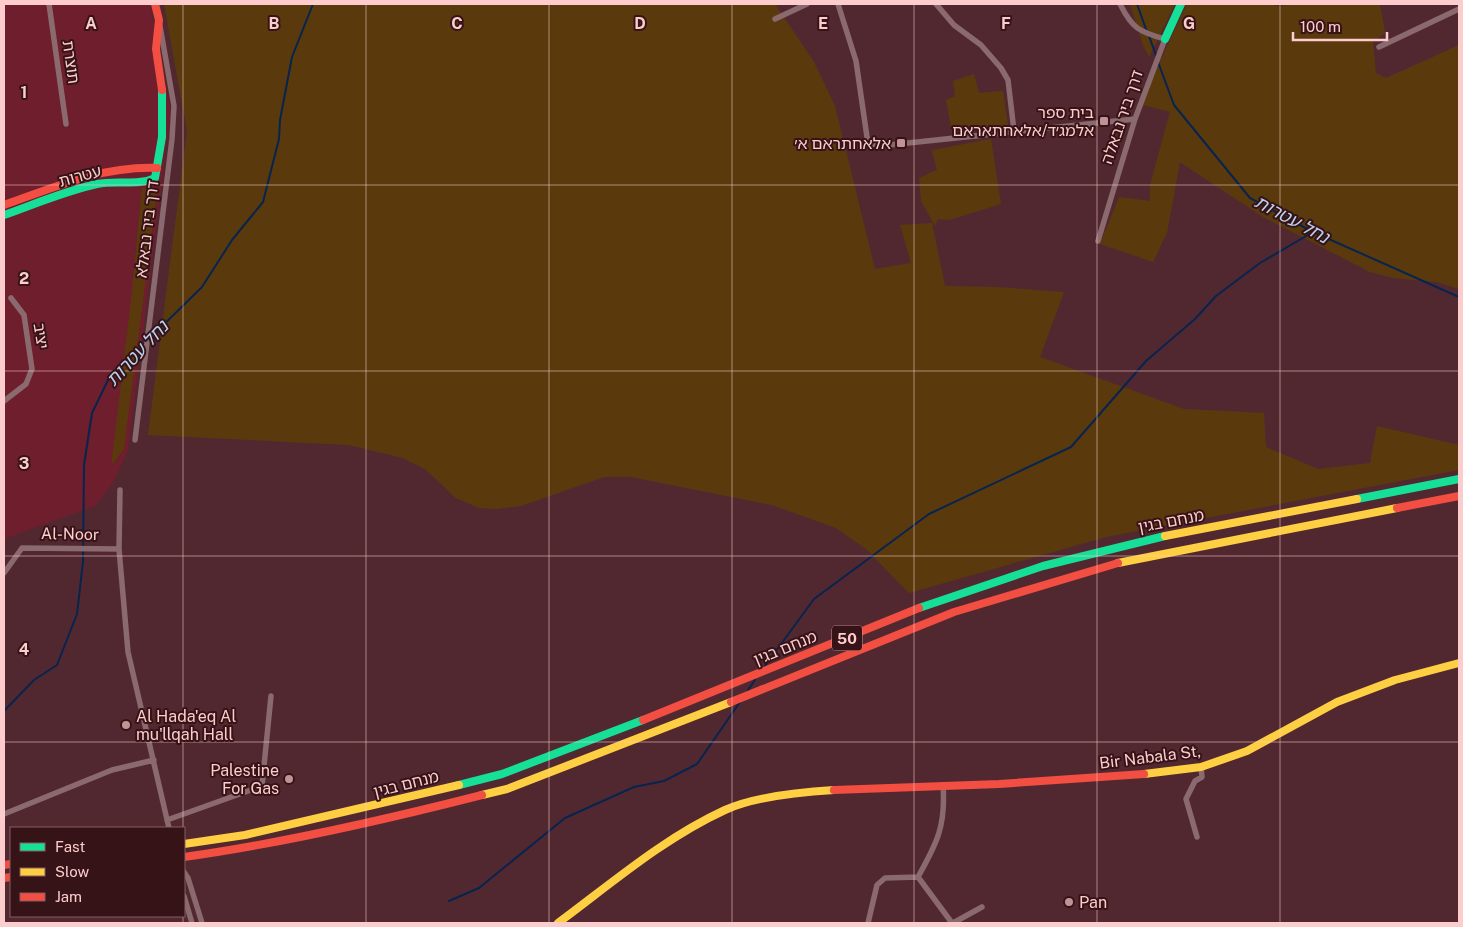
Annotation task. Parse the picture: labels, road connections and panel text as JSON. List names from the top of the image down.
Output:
{
  "streets": {
    "main road": [
      "דרך ביר נבאלה",
      "עטרות",
      "מנחם בגין",
      "50",
      "Bir Nabala St,"
    ],
    "street": [
      "תוצרת",
      "דרך ביר נבאלא",
      "יציב",
      "Al-Noor"
    ]
  },
  "water": ["נחל עטרות"],
  "places": {
    "transit": ["בית ספר אלמג׳ד/אלאחתאראם", "אלאחתראם א׳"],
    "other": ["Al Hada'eq Al mu'llqah Hall", "Palestine For Gas", "Pan"]
  },
  "legend": ["Fast", "Slow", "Jam"],
  "scale_bar": "100 m",
  "grid": {
    "columns": [
      "A",
      "B",
      "C",
      "D",
      "E",
      "F",
      "G"
    ],
    "rows": [
      "1",
      "2",
      "3",
      "4"
    ]
  }
}
